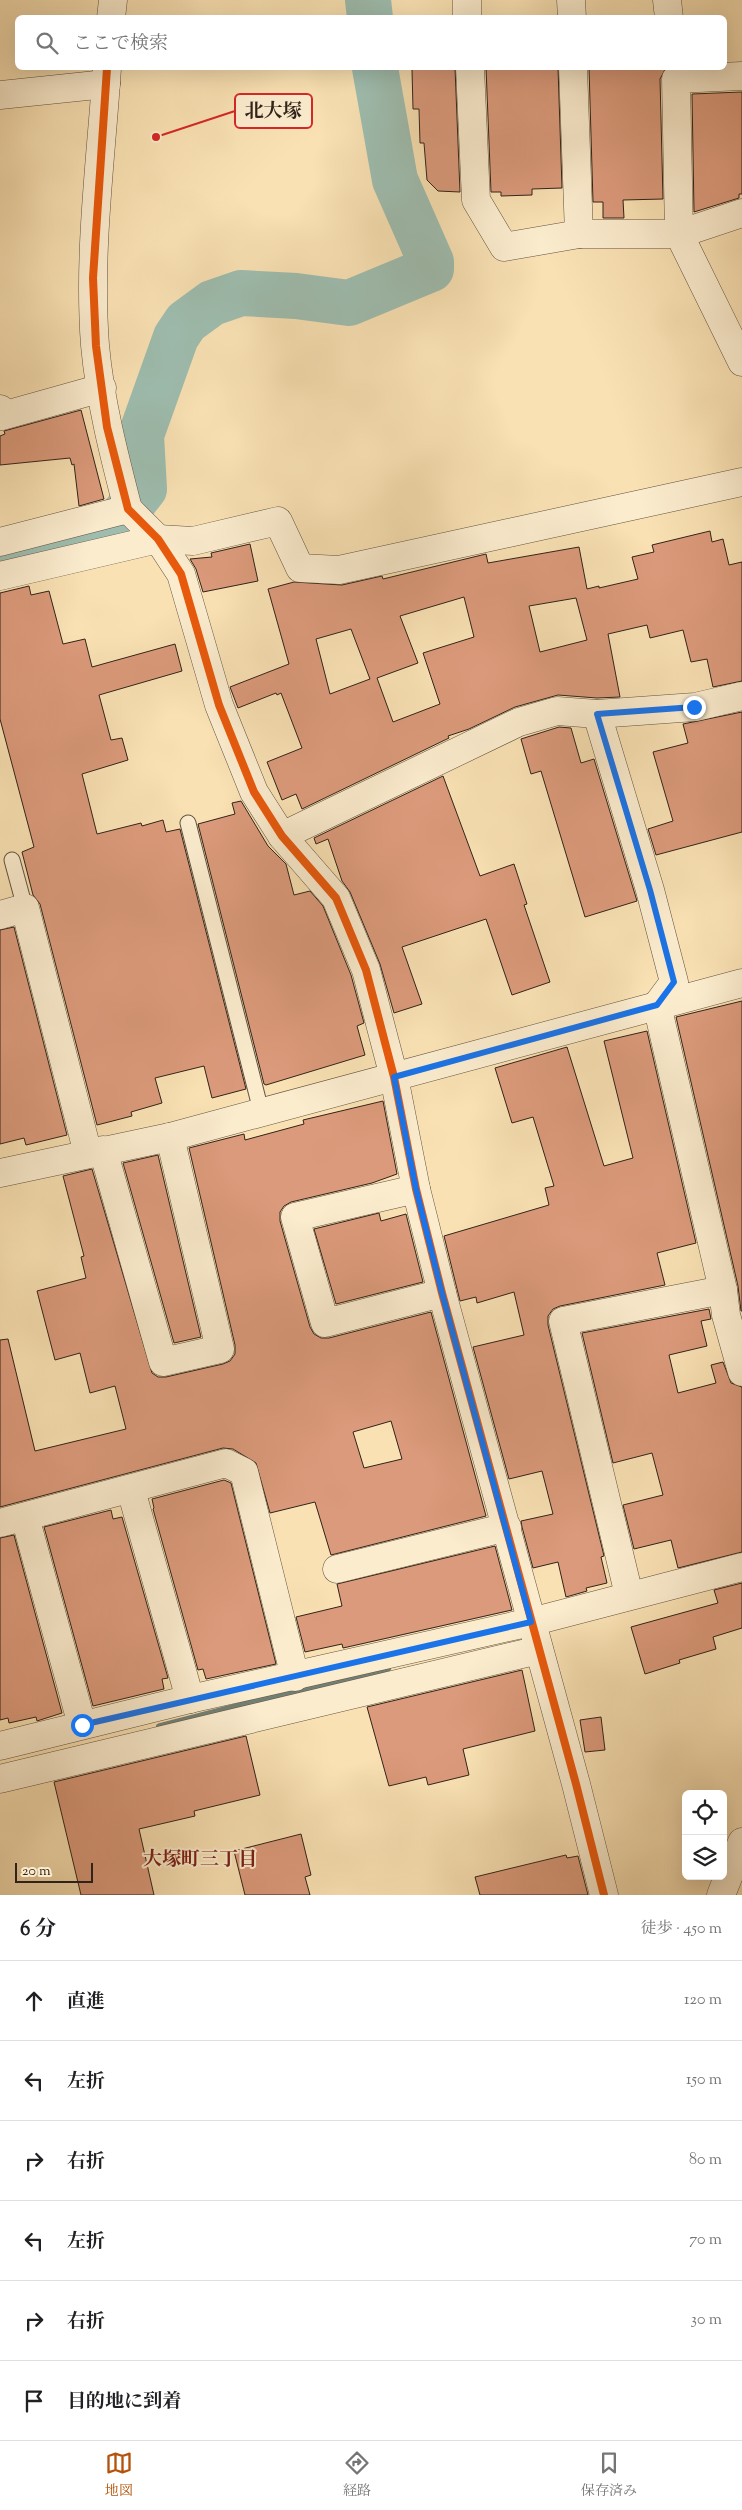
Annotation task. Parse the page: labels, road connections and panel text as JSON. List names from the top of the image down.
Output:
{
  "districts": ["大塚町三丁目"],
  "places": ["北大塚"],
  "scale_bar": "20 m",
  "page": {
    "search": "ここで検索",
    "scale": "20 m",
    "heading": ["6 分", "徒歩 · 450 m"],
    "list": [
      ["直進", "120 m"],
      ["左折", "150 m"],
      ["右折", "80 m"],
      ["左折", "70 m"],
      ["右折", "30 m"],
      "目的地に到着"
    ],
    "nav": ["地図", "経路", "保存済み"]
  }
}
